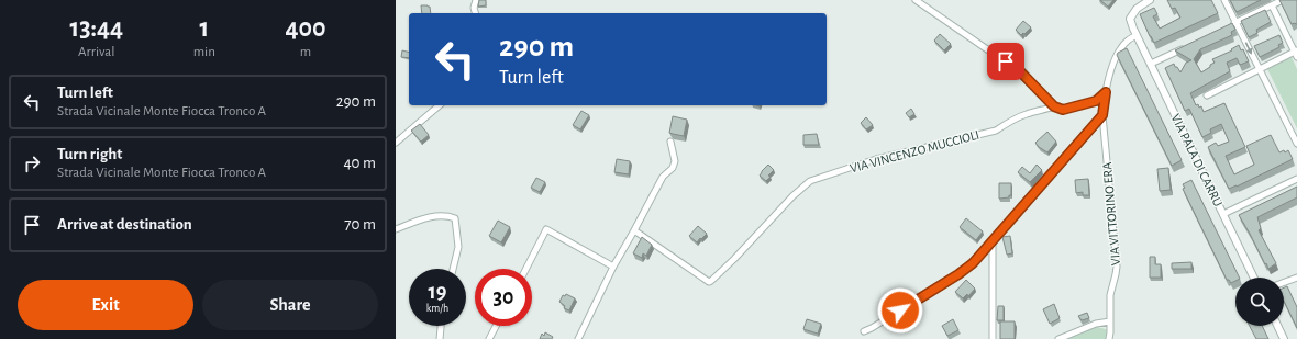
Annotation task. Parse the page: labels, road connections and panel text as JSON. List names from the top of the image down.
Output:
{
  "streets": {
    "street": ["VIA VINCENZO MUCCIOLI", "VIA PALA DI CARRU", "VIA VITTORINO ERA"]
  },
  "crossings": [
    ["VIA PALA DI CARRU", "VIA VITTORINO ERA"]
  ],
  "page": {
    "eta": [
      "13:44",
      "Arrival",
      "1",
      "min",
      "400",
      "m"
    ],
    "turn": ["290 m", "Turn left"],
    "list": [
      {
        "name": "Turn left",
        "note": "Strada Vicinale Monte Fiocca Tronco A",
        "value": "290 m"
      },
      {
        "name": "Turn right",
        "note": "Strada Vicinale Monte Fiocca Tronco A",
        "value": "40 m"
      },
      {
        "name": "Arrive at destination",
        "value": "70 m"
      }
    ],
    "speed": "19 km/h",
    "limit": "30",
    "buttons": ["Exit", "Share"]
  }
}
